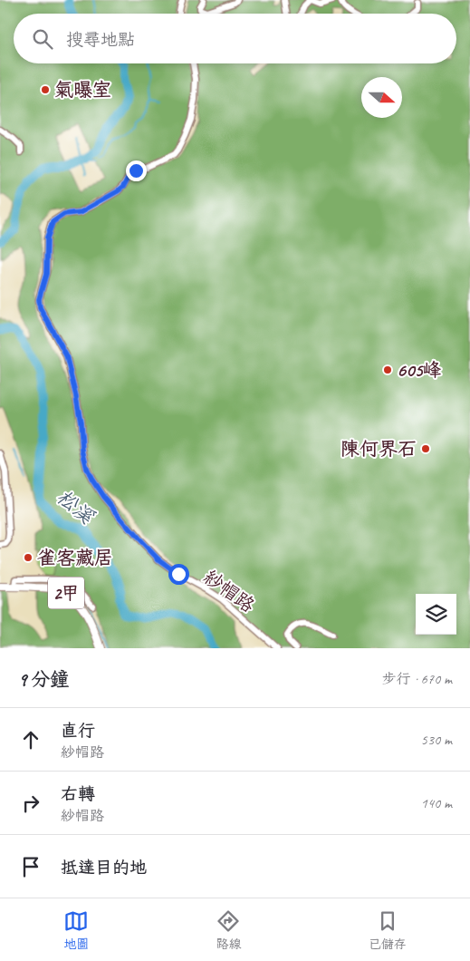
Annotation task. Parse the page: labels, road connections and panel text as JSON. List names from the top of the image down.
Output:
{
  "streets": {
    "main road": ["2甲"],
    "street": ["紗帽路"]
  },
  "water": ["松溪"],
  "places": [
    "氣曝室",
    "605峰",
    "陳何界石",
    "雀客藏居"
  ],
  "north": "right",
  "page": {
    "search": "搜尋地點",
    "heading": ["9 分鐘", "步行 · 670 m"],
    "list": [
      ["直行", "紗帽路", "530 m"],
      ["右轉", "紗帽路", "140 m"],
      "抵達目的地"
    ],
    "nav": ["地圖", "路線", "已儲存"]
  }
}
